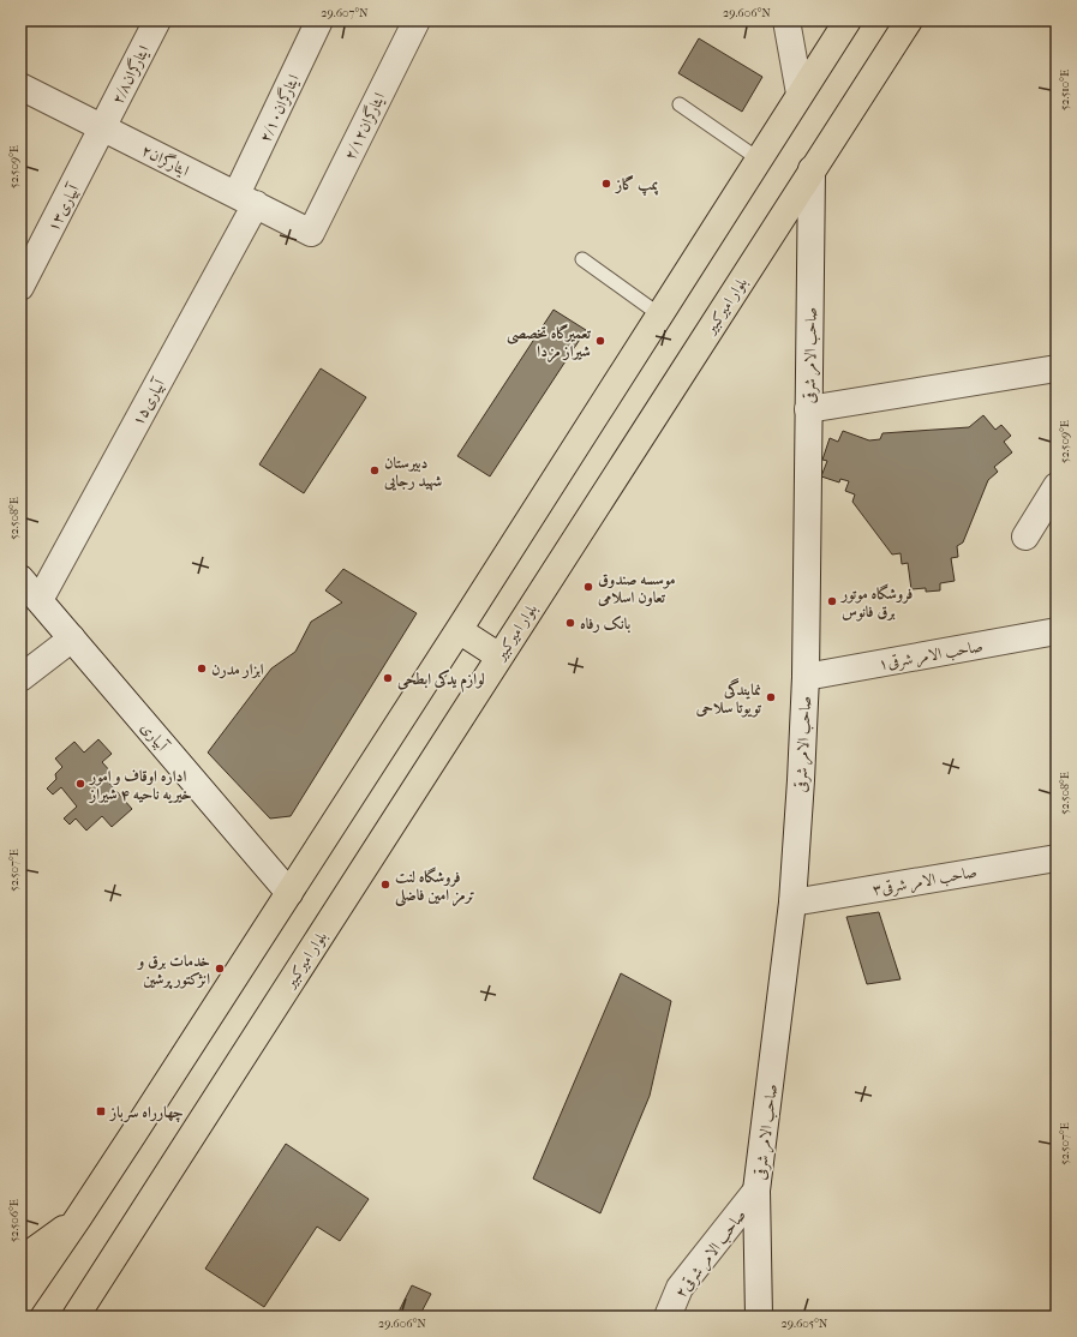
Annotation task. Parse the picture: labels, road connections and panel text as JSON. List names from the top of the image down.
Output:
{
  "streets": {
    "main road": ["بلوار امیرکبیر"],
    "street": [
      "ایثارگران۲/۸",
      "ایثارگران۲/۱۰",
      "ایثارگران۲/۱۲",
      "ایثارگران۲",
      "آبیاری۱۳",
      "صاحب الامر شرقی",
      "آبیاری۱۵",
      "صاحب الامر شرقی۱",
      "آبیاری",
      "صاحب الامر شرقی۳",
      "۲صاحب الامر شرقی"
    ]
  },
  "crossings": [
    ["ایثارگران۲/۸", "ایثارگران۲"],
    ["ایثارگران۲/۸", "آبیاری۱۳"],
    ["ایثارگران۲/۱۰", "ایثارگران۲"],
    ["ایثارگران۲/۱۰", "آبیاری۱۵"],
    ["ایثارگران۲/۱۲", "ایثارگران۲"],
    ["ایثارگران۲", "آبیاری۱۳"],
    ["ایثارگران۲", "آبیاری۱۵"],
    ["بلوار امیرکبیر", "صاحب الامر شرقی"],
    ["صاحب الامر شرقی", "صاحب الامر شرقی۱"],
    ["صاحب الامر شرقی", "صاحب الامر شرقی۳"],
    ["صاحب الامر شرقی", "۲صاحب الامر شرقی"],
    ["آبیاری۱۵", "آبیاری"]
  ],
  "places": {
    "other": [
      "پمپ گاز",
      "تعمیرگاه تخصصی شیراز مزدا",
      "دبیرستان شهید رجایی",
      "موسسه صندوق تعاون اسلامی",
      "فروشگاه موتور برق فانوس",
      "بانک رفاه",
      "ابزار مدرن",
      "لوازم یدکی ابطحی",
      "نمایندگی تویوتا سلاحی",
      "اداره اوقاف و امور خیریه ناحیه ۴ شیراز",
      "فروشگاه لنت ترمز امین فاضلی",
      "خدمات برق و انژکتور پرشین"
    ],
    "transit": ["چهارراه سرباز"]
  },
  "coordinates": [
    "29.607°N",
    "29.606°N",
    "52.510°E",
    "52.509°E",
    "52.508°E",
    "52.507°E",
    "52.506°E",
    "29.605°N"
  ]
}
